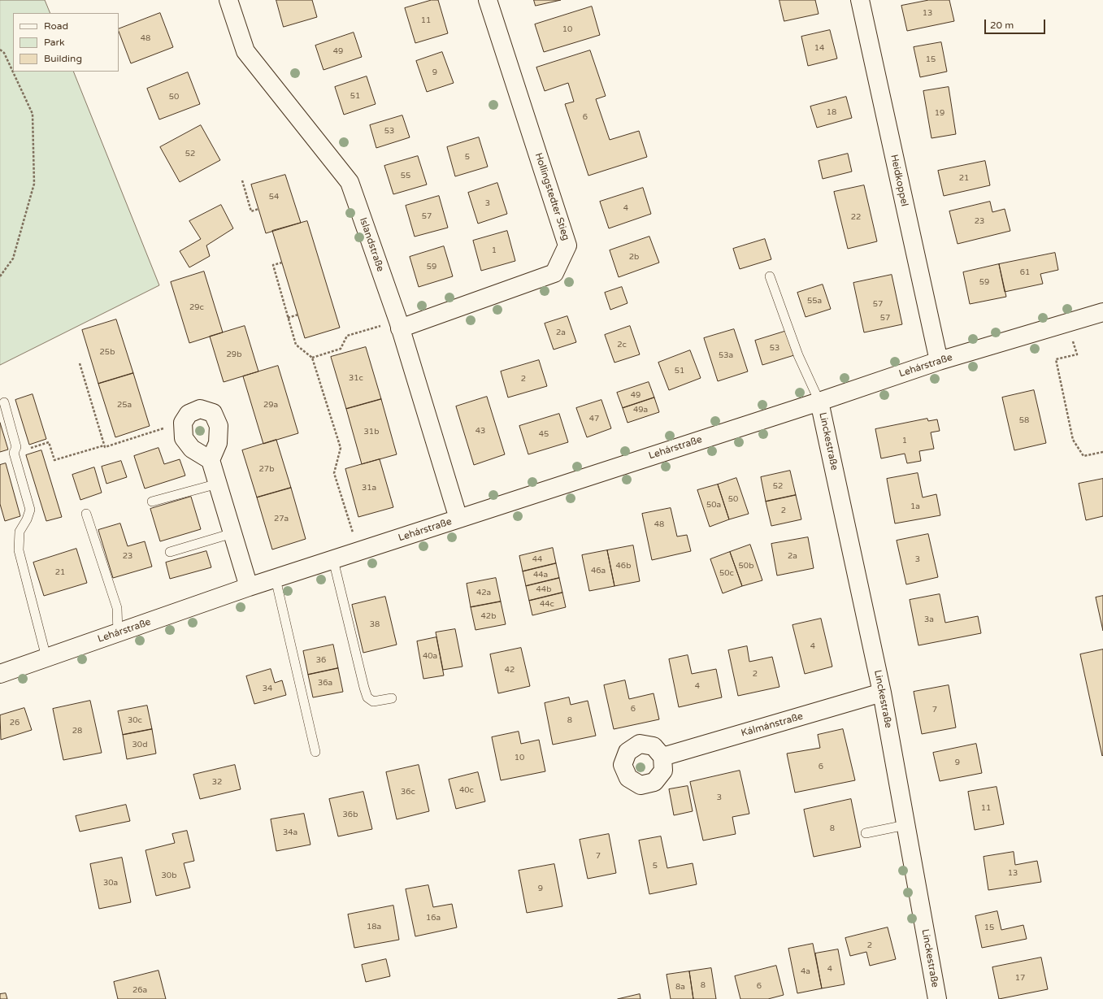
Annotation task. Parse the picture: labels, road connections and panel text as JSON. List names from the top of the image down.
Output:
{
  "streets": {
    "street": [
      "Heidkoppel",
      "Hollingstedter Stieg",
      "Islandstraße",
      "Lehárstraße",
      "Linckestraße",
      "Kálmánstraße"
    ]
  },
  "crossings": [
    ["Heidkoppel", "Lehárstraße"],
    ["Hollingstedter Stieg", "Islandstraße"],
    ["Islandstraße", "Lehárstraße"],
    ["Lehárstraße", "Linckestraße"],
    ["Linckestraße", "Kálmánstraße"]
  ],
  "house_numbers": [
    "13",
    "11",
    "10",
    "48",
    "14",
    "49",
    "15",
    "9",
    "51",
    "50",
    "18",
    "19",
    "6",
    "53",
    "52",
    "5",
    "55",
    "21",
    "54",
    "3",
    "4",
    "57",
    "22",
    "23",
    "1",
    "2b",
    "59",
    "61",
    "59",
    "55a",
    "57",
    "29c",
    "57",
    "2a",
    "2c",
    "53",
    "25b",
    "29b",
    "53a",
    "51",
    "31c",
    "2",
    "49",
    "25a",
    "29a",
    "49a",
    "47",
    "58",
    "43",
    "31b",
    "45",
    "1",
    "27b",
    "52",
    "31a",
    "50",
    "50a",
    "1a",
    "2",
    "27a",
    "48",
    "23",
    "2a",
    "44",
    "3",
    "46b",
    "50b",
    "46a",
    "21",
    "50c",
    "44a",
    "44b",
    "42a",
    "44c",
    "42b",
    "3a",
    "38",
    "4",
    "40a",
    "36",
    "42",
    "2",
    "36a",
    "4",
    "34",
    "6",
    "7",
    "30c",
    "8",
    "26",
    "28",
    "30d",
    "10",
    "9",
    "6",
    "32",
    "40c",
    "36c",
    "3",
    "11",
    "36b",
    "8",
    "34a",
    "7",
    "5",
    "13",
    "30b",
    "30a",
    "9",
    "16a",
    "18a",
    "15",
    "2",
    "4",
    "4a",
    "17",
    "8",
    "6",
    "8a",
    "26a"
  ],
  "legend": ["Road", "Park", "Building"],
  "scale_bar": "20 m"
}
